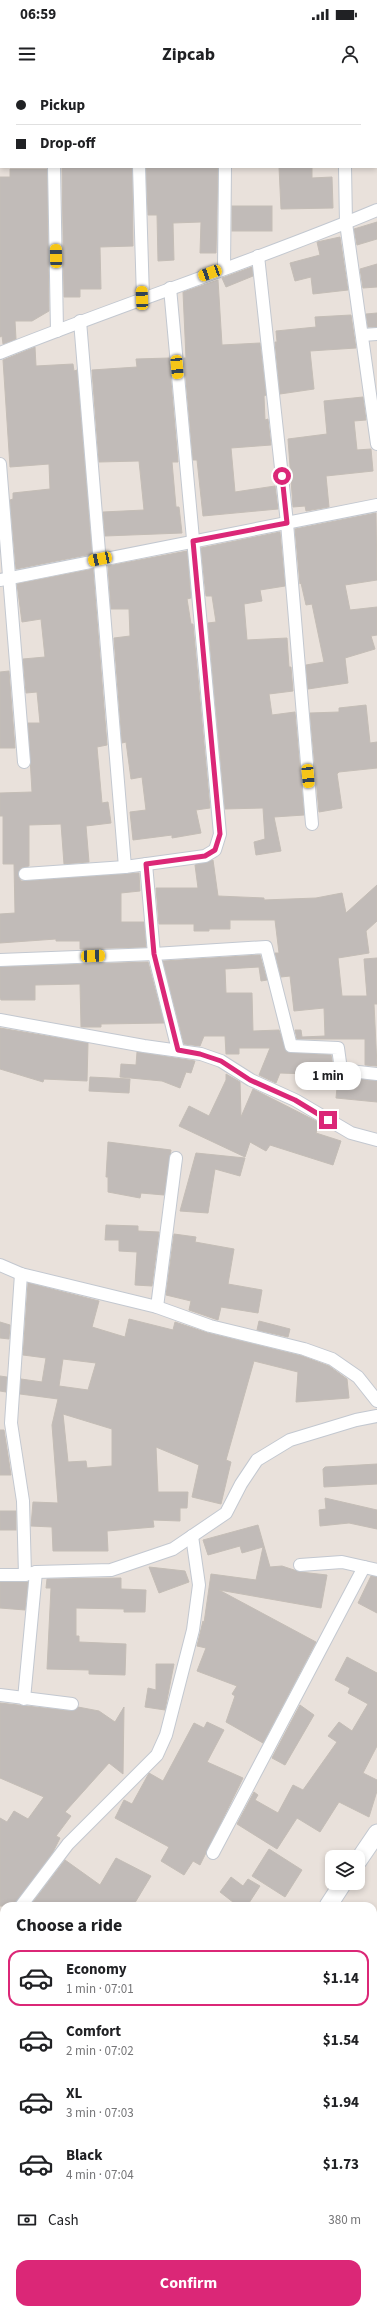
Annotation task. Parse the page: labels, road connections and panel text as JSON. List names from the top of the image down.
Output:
{
  "page": {
    "status": "06:59",
    "header": "Zipcab",
    "banner": ["Pickup", "Drop-off"],
    "bubble": "1 min",
    "heading": "Choose a ride",
    "list": [
      {
        "name": "Economy",
        "note": "1 min · 07:01",
        "value": "$1.14"
      },
      {
        "name": "Comfort",
        "note": "2 min · 07:02",
        "value": "$1.54"
      },
      {
        "name": "XL",
        "note": "3 min · 07:03",
        "value": "$1.94"
      },
      {
        "name": "Black",
        "note": "4 min · 07:04",
        "value": "$1.73"
      }
    ],
    "pay": ["Cash", "380 m"],
    "buttons": "Confirm"
  }
}
